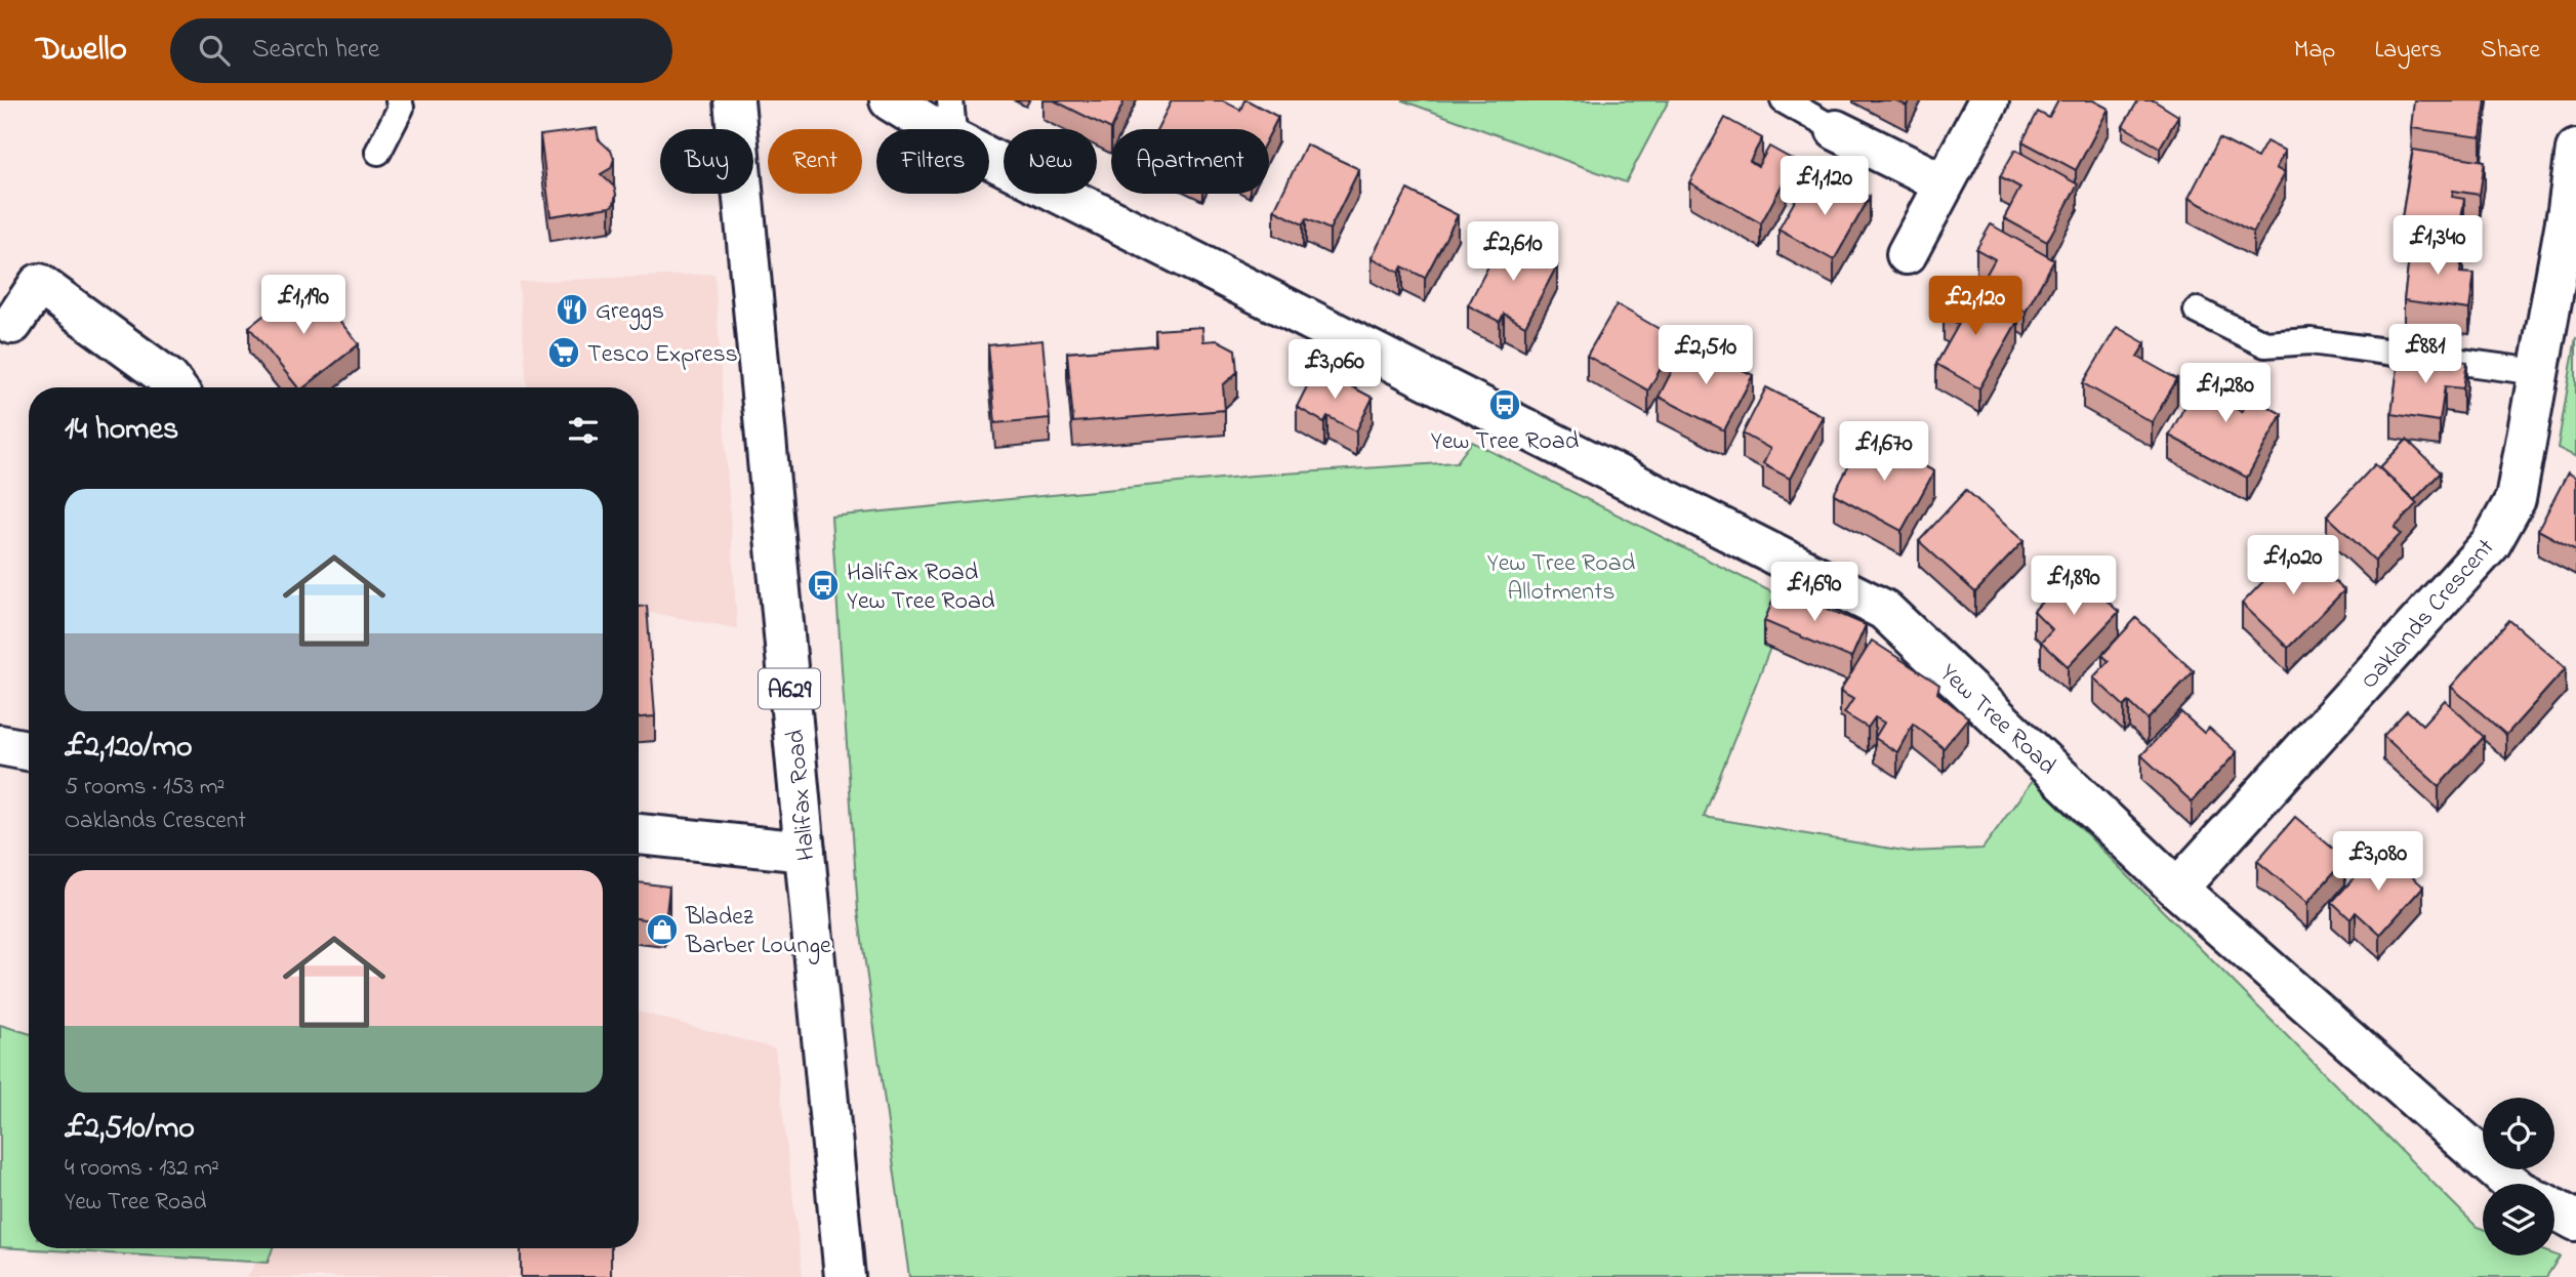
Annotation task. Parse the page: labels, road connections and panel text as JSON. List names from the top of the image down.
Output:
{
  "streets": {
    "main road": [
      "Oaklands Crescent",
      "A629",
      "Yew Tree Road",
      "Halifax Road"
    ]
  },
  "crossings": [
    ["Oaklands Crescent", "Yew Tree Road"]
  ],
  "parks": ["Yew Tree Road Allotments"],
  "places": {
    "restaurant": ["Greggs"],
    "supermarket": ["Tesco Express"],
    "bus stop": ["Yew Tree Road", "Halifax Road Yew Tree Road"],
    "shop": ["Bladez Barber Lounge"]
  },
  "page": {
    "header": "Dwello",
    "search": "Search here",
    "nav": ["Map", "Layers", "Share"],
    "chip": [
      "Buy",
      "Rent",
      "Filters",
      "New",
      "Apartment"
    ],
    "price": [
      "£1,120",
      "£1,340",
      "£2,610",
      "£1,190",
      "£2,120",
      "£881",
      "£2,510",
      "£3,060",
      "£1,280",
      "£1,670",
      "£1,020",
      "£1,890",
      "£1,690",
      "£3,080"
    ],
    "heading": "14 homes",
    "list": [
      {
        "name": "£2,120/mo",
        "note": "5 rooms · 153 m² · Oaklands Crescent"
      },
      {
        "name": "£2,510/mo",
        "note": "4 rooms · 132 m² · Yew Tree Road"
      }
    ]
  }
}
